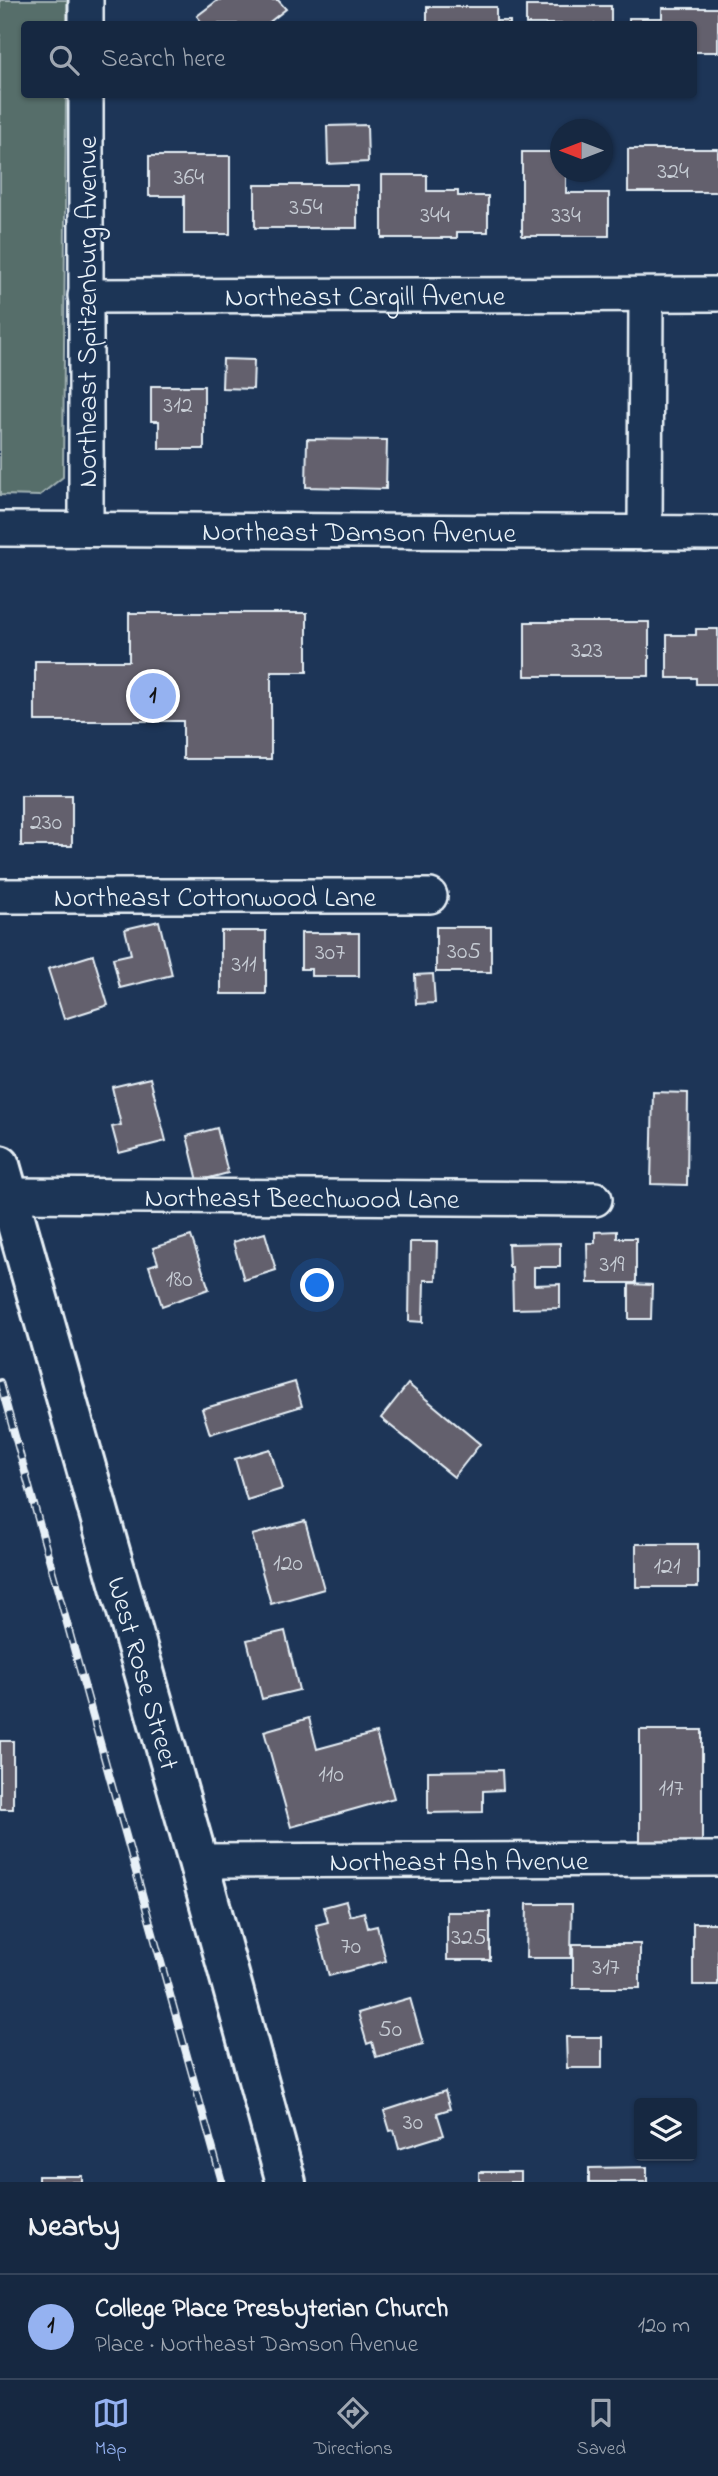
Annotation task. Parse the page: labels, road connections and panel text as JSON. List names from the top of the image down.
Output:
{
  "streets": {
    "main road": ["West Rose Street"],
    "street": [
      "Northeast Cargill Avenue",
      "Northeast Spitzenburg Avenue",
      "Northeast Damson Avenue",
      "Northeast Cottonwood Lane",
      "Northeast Beechwood Lane",
      "Northeast Ash Avenue"
    ]
  },
  "crossings": [
    ["Northeast Cargill Avenue", "Northeast Spitzenburg Avenue"],
    ["Northeast Spitzenburg Avenue", "Northeast Damson Avenue"],
    ["Northeast Beechwood Lane", "West Rose Street"],
    ["West Rose Street", "Northeast Ash Avenue"]
  ],
  "house_numbers": [
    "324",
    "364",
    "354",
    "344",
    "334",
    "312",
    "323",
    "230",
    "305",
    "307",
    "311",
    "319",
    "180",
    "120",
    "121",
    "110",
    "117",
    "325",
    "70",
    "317",
    "50",
    "30"
  ],
  "north": "left",
  "page": {
    "search": "Search here",
    "pins": "1",
    "heading": "Nearby",
    "list": [
      {
        "mark": "1",
        "name": "College Place Presbyterian Church",
        "note": "Place · Northeast Damson Avenue",
        "value": "120 m"
      }
    ],
    "nav": ["Map", "Directions", "Saved"]
  }
}
